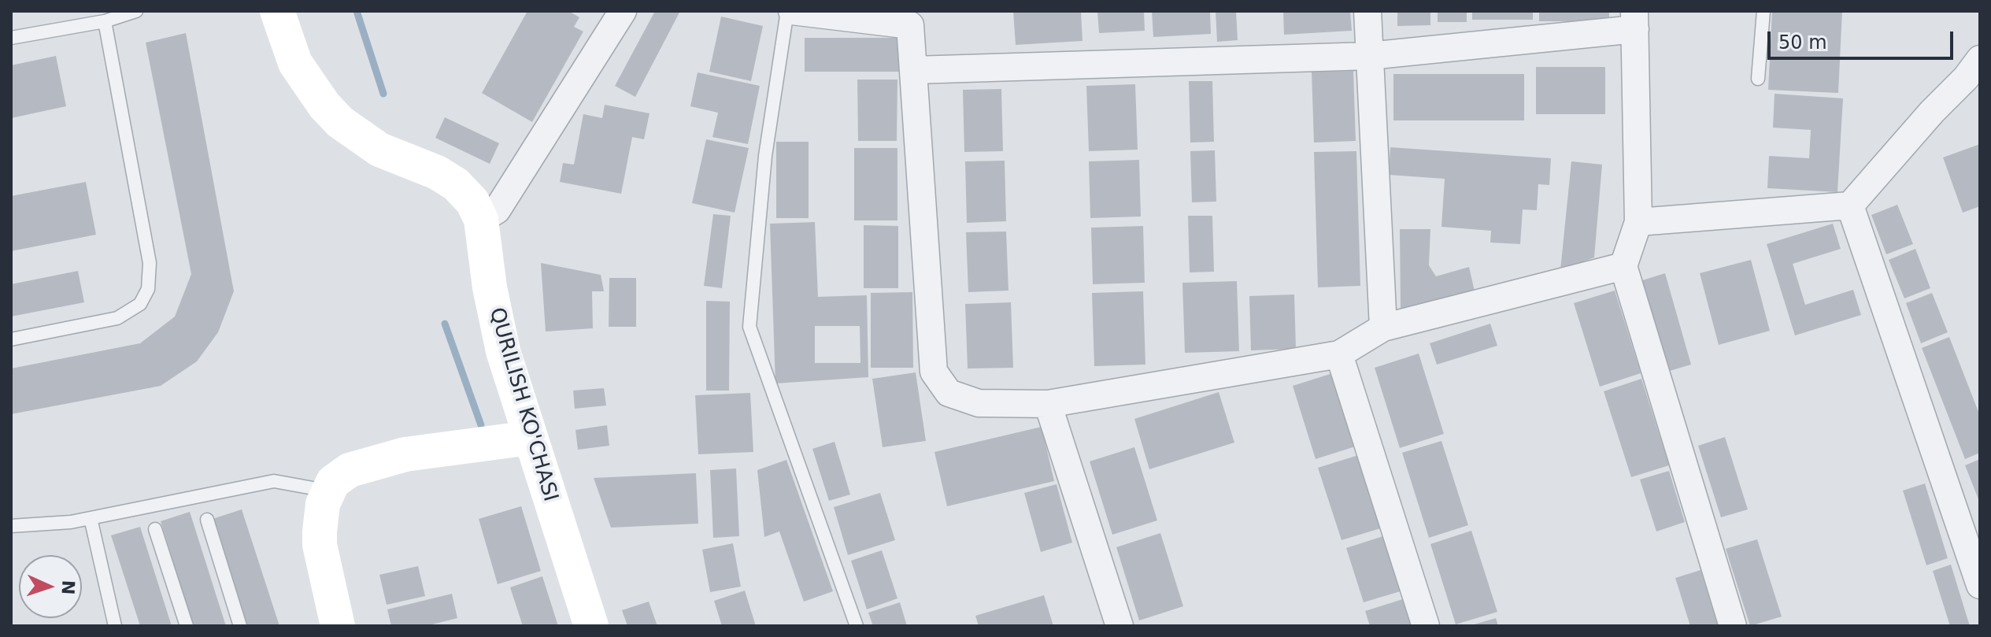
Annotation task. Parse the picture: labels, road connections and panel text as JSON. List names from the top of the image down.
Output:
{
  "streets": {
    "street": ["QURILISH KO'CHASI"]
  },
  "scale_bar": "50 m",
  "north": "right"
}
